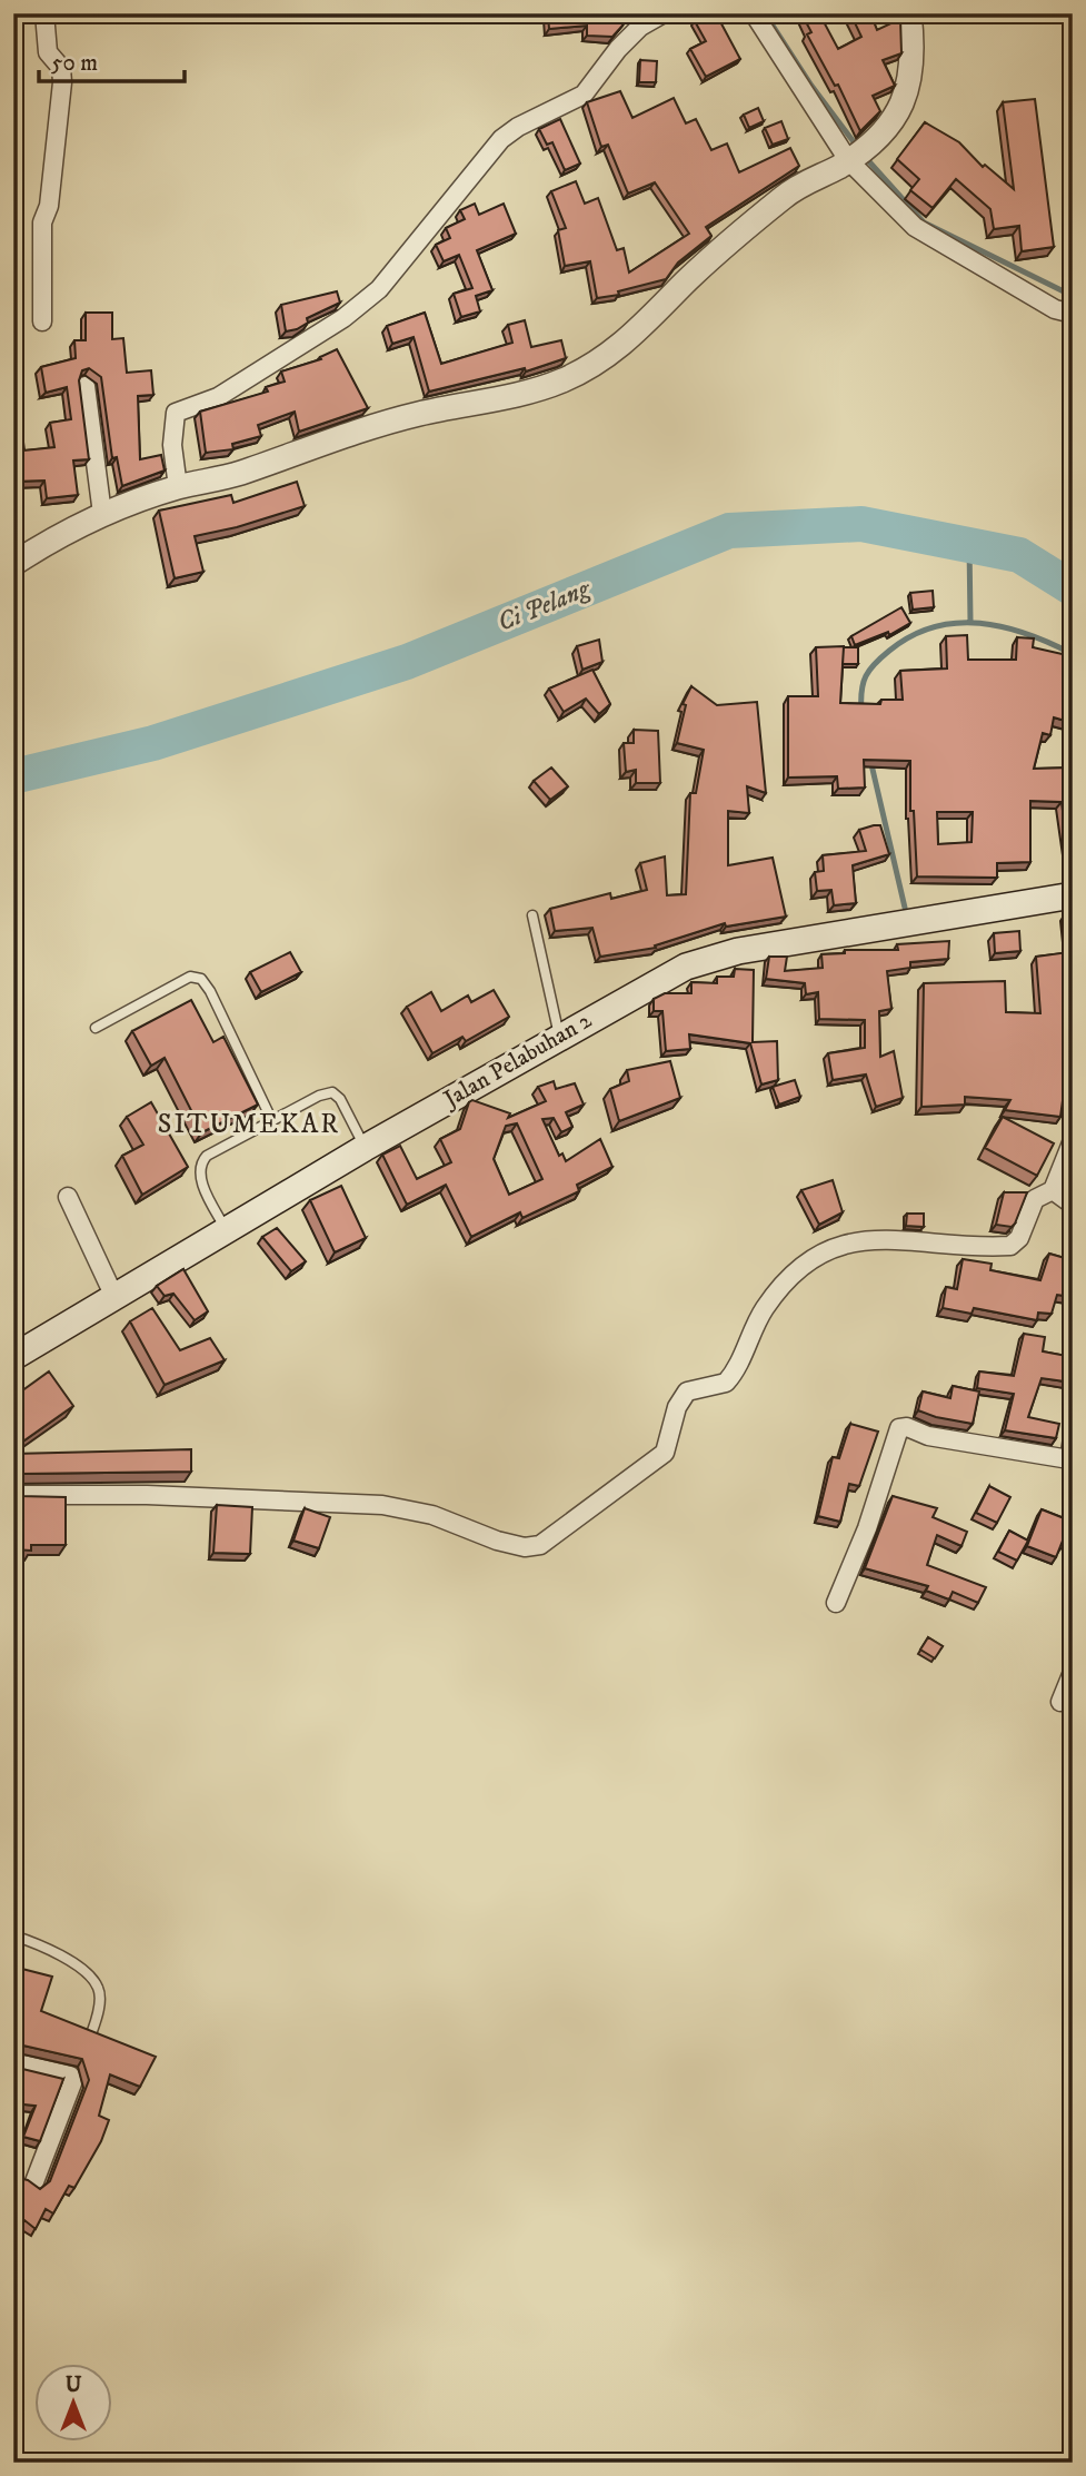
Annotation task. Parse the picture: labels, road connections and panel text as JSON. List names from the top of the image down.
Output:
{
  "streets": {
    "main road": ["Jalan Pelabuhan 2"]
  },
  "districts": ["SITUMEKAR"],
  "water": ["Ci Pelang"],
  "scale_bar": "50 m",
  "north": "top"
}
